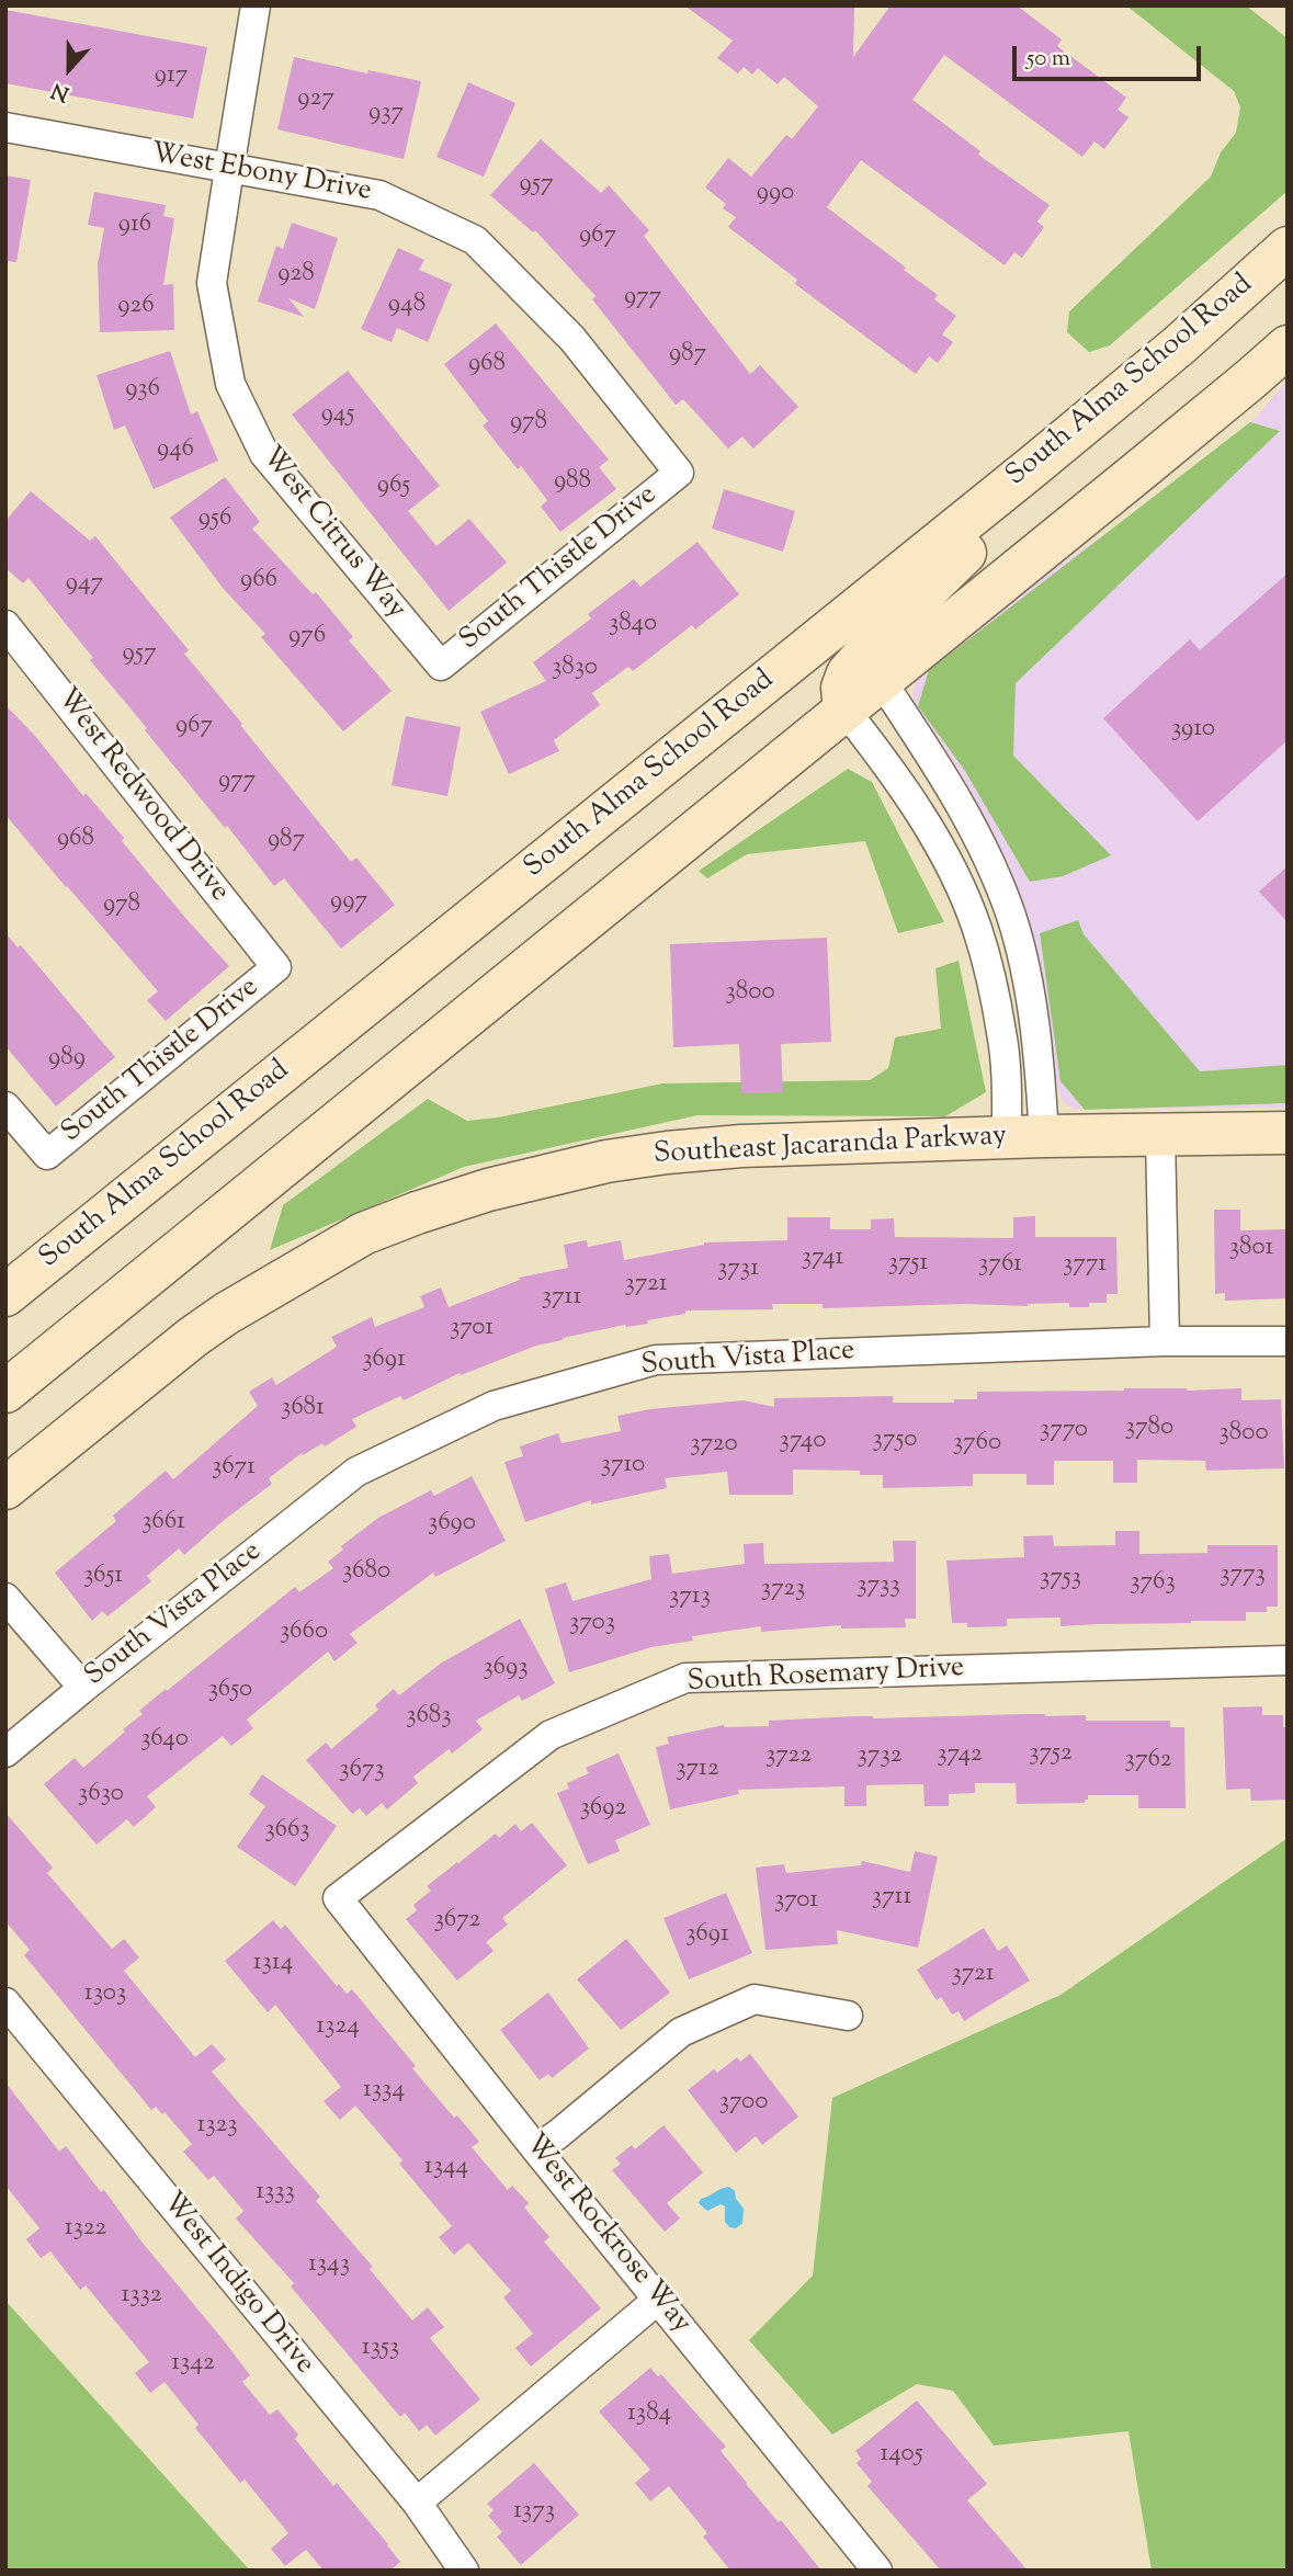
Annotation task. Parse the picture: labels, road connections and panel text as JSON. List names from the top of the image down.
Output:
{
  "streets": {
    "main road": ["South Alma School Road", "Southeast Jacaranda Parkway"],
    "street": [
      "West Ebony Drive",
      "West Citrus Way",
      "South Thistle Drive",
      "West Redwood Drive",
      "South Vista Place",
      "South Rosemary Drive",
      "West Rockrose Way",
      "West Indigo Drive"
    ]
  },
  "crossings": [
    ["West Ebony Drive", "West Citrus Way"],
    ["West Ebony Drive", "South Thistle Drive"],
    ["West Citrus Way", "South Thistle Drive"],
    ["South Thistle Drive", "West Redwood Drive"],
    ["South Rosemary Drive", "West Rockrose Way"]
  ],
  "house_numbers": [
    "917",
    "927",
    "937",
    "957",
    "990",
    "916",
    "967",
    "928",
    "977",
    "948",
    "926",
    "987",
    "968",
    "936",
    "945",
    "978",
    "946",
    "988",
    "965",
    "956",
    "966",
    "947",
    "3840",
    "976",
    "957",
    "3830",
    "967",
    "3910",
    "977",
    "968",
    "987",
    "997",
    "978",
    "3800",
    "989",
    "3801",
    "3741",
    "3751",
    "3761",
    "3771",
    "3731",
    "3721",
    "3711",
    "3701",
    "3691",
    "3681",
    "3780",
    "3770",
    "3800",
    "3750",
    "3740",
    "3760",
    "3720",
    "3710",
    "3671",
    "3661",
    "3690",
    "3680",
    "3773",
    "3651",
    "3753",
    "3763",
    "3733",
    "3723",
    "3713",
    "3703",
    "3660",
    "3693",
    "3650",
    "3683",
    "3640",
    "3752",
    "3742",
    "3722",
    "3732",
    "3762",
    "3712",
    "3673",
    "3630",
    "3692",
    "3663",
    "3711",
    "3701",
    "3672",
    "3691",
    "1314",
    "3721",
    "1303",
    "1324",
    "1334",
    "3700",
    "1323",
    "1344",
    "1333",
    "1322",
    "1343",
    "1332",
    "1353",
    "1342",
    "1384",
    "1405",
    "1373"
  ],
  "scale_bar": "50 m",
  "north": "bottom"
}
